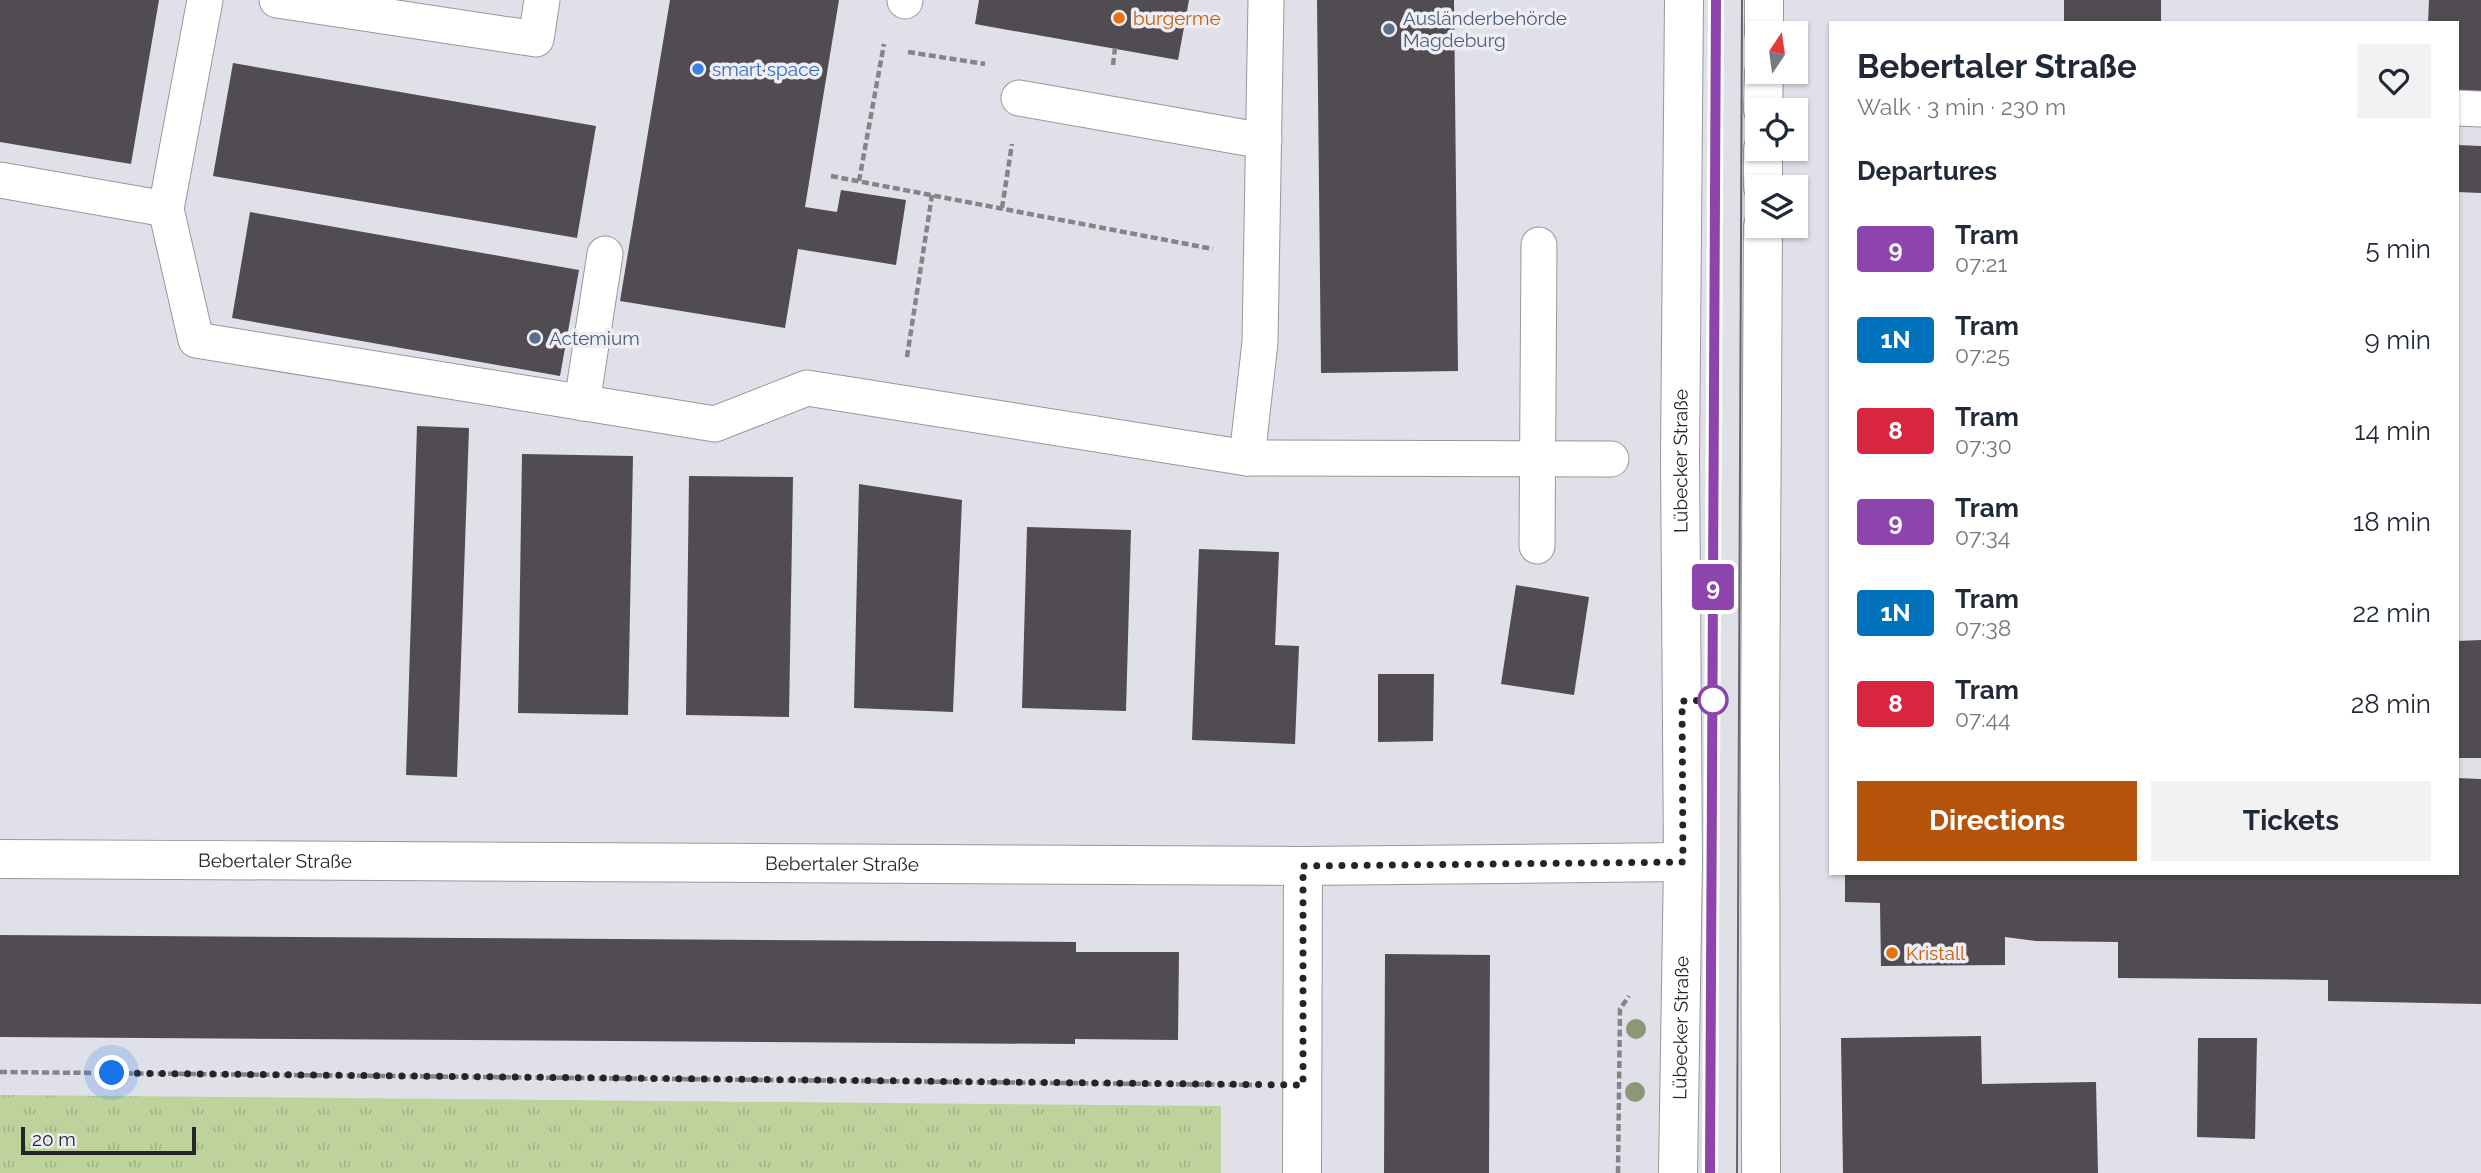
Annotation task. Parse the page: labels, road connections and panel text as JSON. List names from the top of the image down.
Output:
{
  "streets": {
    "main road": ["Lübecker Straße", "Bebertaler Straße"]
  },
  "crossings": [
    ["Lübecker Straße", "Bebertaler Straße"]
  ],
  "places": [
    "burgerme",
    "Ausländerbehörde Magdeburg",
    "smart space",
    "Actemium",
    "Kristall"
  ],
  "lines": ["tram line 9"],
  "scale_bar": "20 m",
  "north": "top",
  "page": {
    "on_map": "9",
    "heading": [
      ["Bebertaler Straße", "Walk · 3 min · 230 m"],
      "Departures"
    ],
    "list": [
      {
        "mark": "9",
        "name": "Tram",
        "note": "07:21",
        "value": "5 min"
      },
      {
        "mark": "1N",
        "name": "Tram",
        "note": "07:25",
        "value": "9 min"
      },
      {
        "mark": "8",
        "name": "Tram",
        "note": "07:30",
        "value": "14 min"
      },
      {
        "mark": "9",
        "name": "Tram",
        "note": "07:34",
        "value": "18 min"
      },
      {
        "mark": "1N",
        "name": "Tram",
        "note": "07:38",
        "value": "22 min"
      },
      {
        "mark": "8",
        "name": "Tram",
        "note": "07:44",
        "value": "28 min"
      }
    ],
    "buttons": ["Directions", "Tickets"],
    "scale": "20 m"
  }
}
